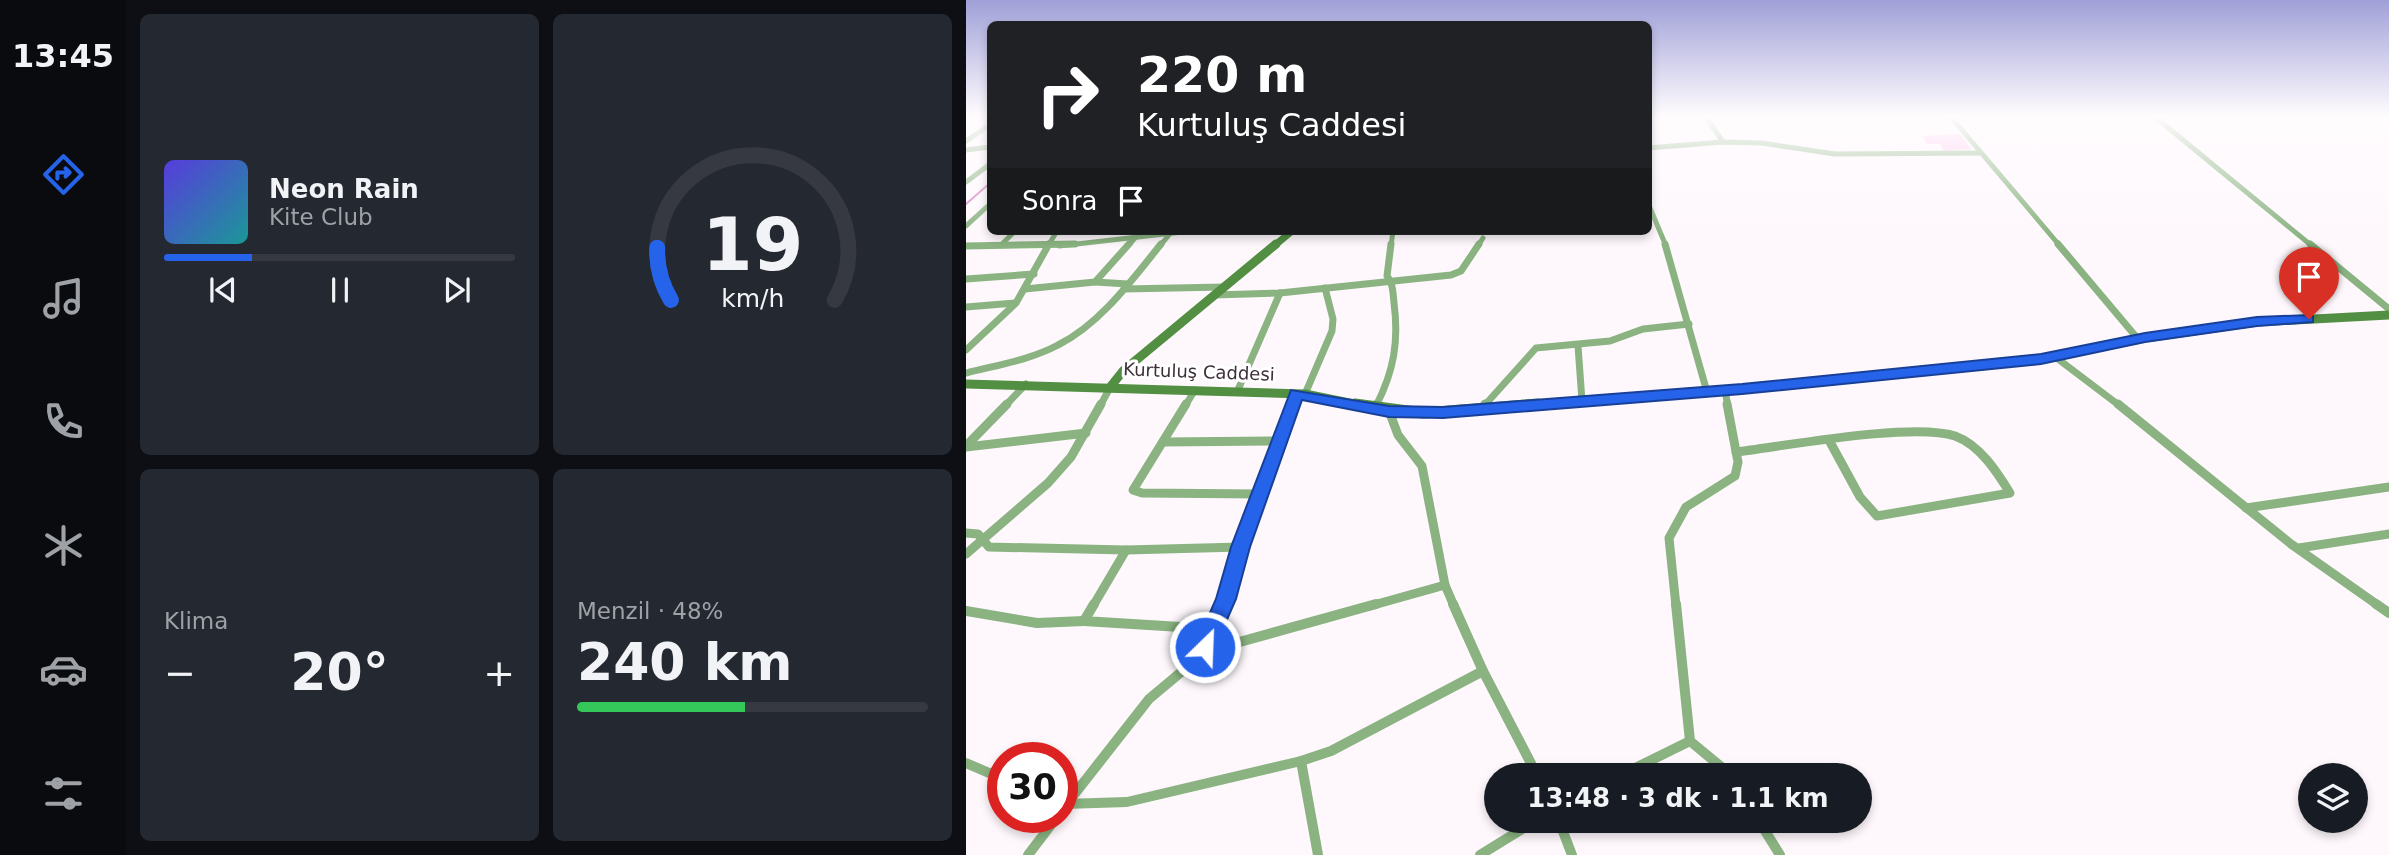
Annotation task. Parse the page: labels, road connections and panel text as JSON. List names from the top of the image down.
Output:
{
  "streets": {
    "main road": ["Kurtuluş Caddesi"]
  },
  "page": {
    "tabs": "13:45",
    "turn": ["220 m", "Kurtuluş Caddesi"],
    "song": ["Neon Rain", "Kite Club"],
    "then": "Sonra",
    "tile": [
      "Klima",
      ["Menzil · 48%", "240 km"]
    ],
    "heat": ["−", "20°", "+"],
    "limit": "30",
    "trip": "13:48 · 3 dk · 1.1 km",
    "gauge": ["19", "km/h"]
  }
}
